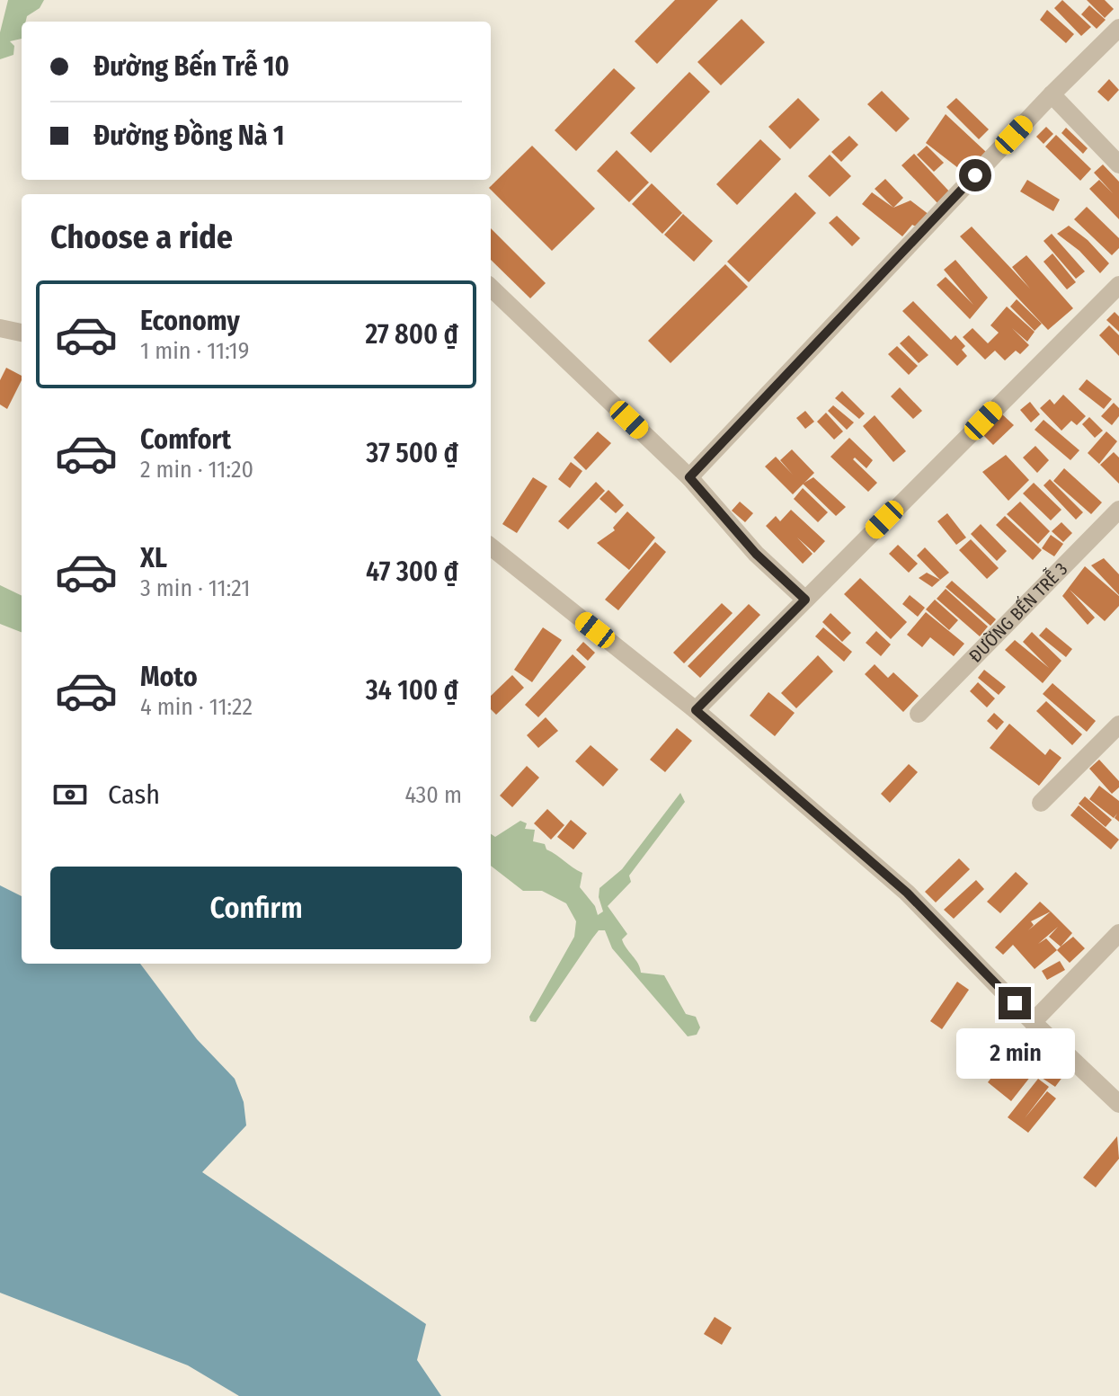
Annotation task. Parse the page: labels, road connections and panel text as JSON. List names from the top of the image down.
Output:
{
  "streets": {
    "street": ["ĐƯỜNG BẾN TRỄ 3"]
  },
  "page": {
    "banner": ["Đường Bến Trễ 10", "Đường Đồng Nà 1"],
    "heading": "Choose a ride",
    "list": [
      {
        "name": "Economy",
        "note": "1 min · 11:19",
        "value": "27 800 ₫"
      },
      {
        "name": "Comfort",
        "note": "2 min · 11:20",
        "value": "37 500 ₫"
      },
      {
        "name": "XL",
        "note": "3 min · 11:21",
        "value": "47 300 ₫"
      },
      {
        "name": "Moto",
        "note": "4 min · 11:22",
        "value": "34 100 ₫"
      }
    ],
    "pay": ["Cash", "430 m"],
    "buttons": "Confirm",
    "bubble": "2 min"
  }
}
